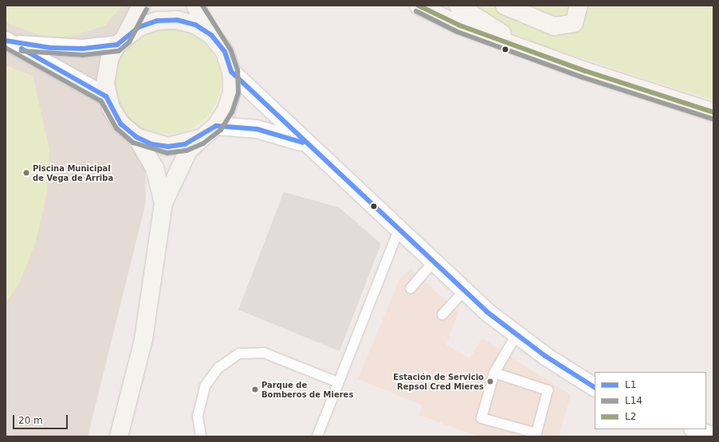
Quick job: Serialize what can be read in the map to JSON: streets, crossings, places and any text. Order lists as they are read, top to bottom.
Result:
{
  "places": ["Piscina Municipal de Vega de Arriba", "Estación de Servicio Repsol Cred Mieres", "Parque de Bomberos de Mieres"],
  "lines": ["transit line L14", "transit line L2", "transit line L1"],
  "legend": ["L1", "L14", "L2"],
  "scale_bar": "20 m"
}
